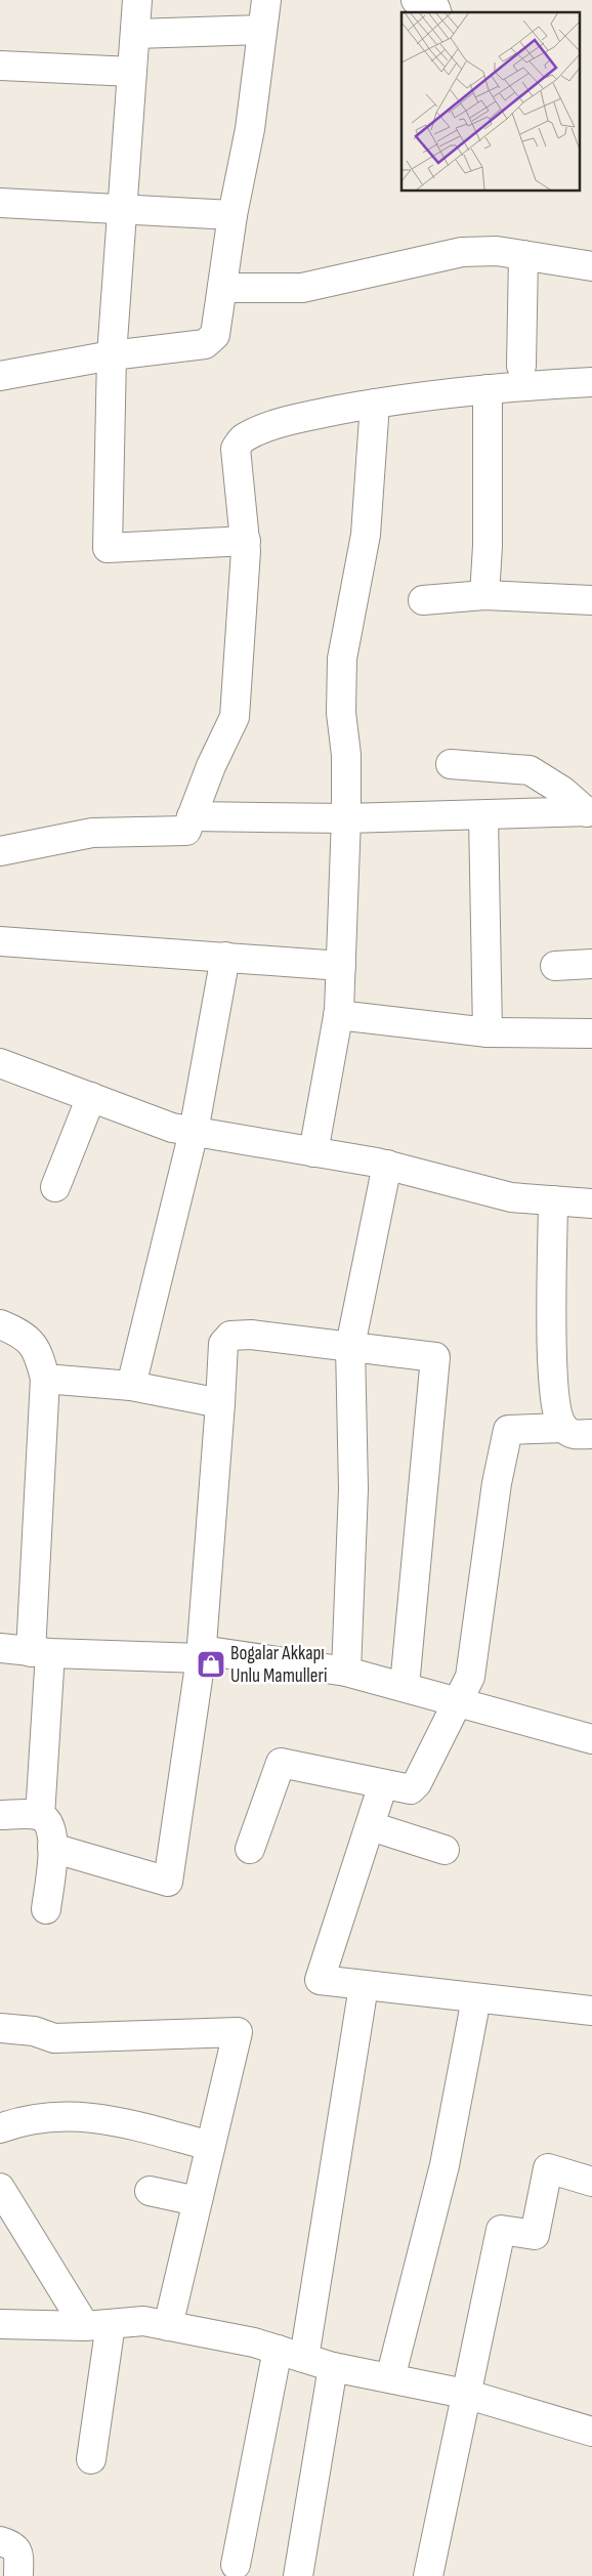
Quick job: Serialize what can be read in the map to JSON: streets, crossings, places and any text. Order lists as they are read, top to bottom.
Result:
{
  "places": {
    "shop": ["Bogalar Akkapı Unlu Mamulleri"]
  }
}
